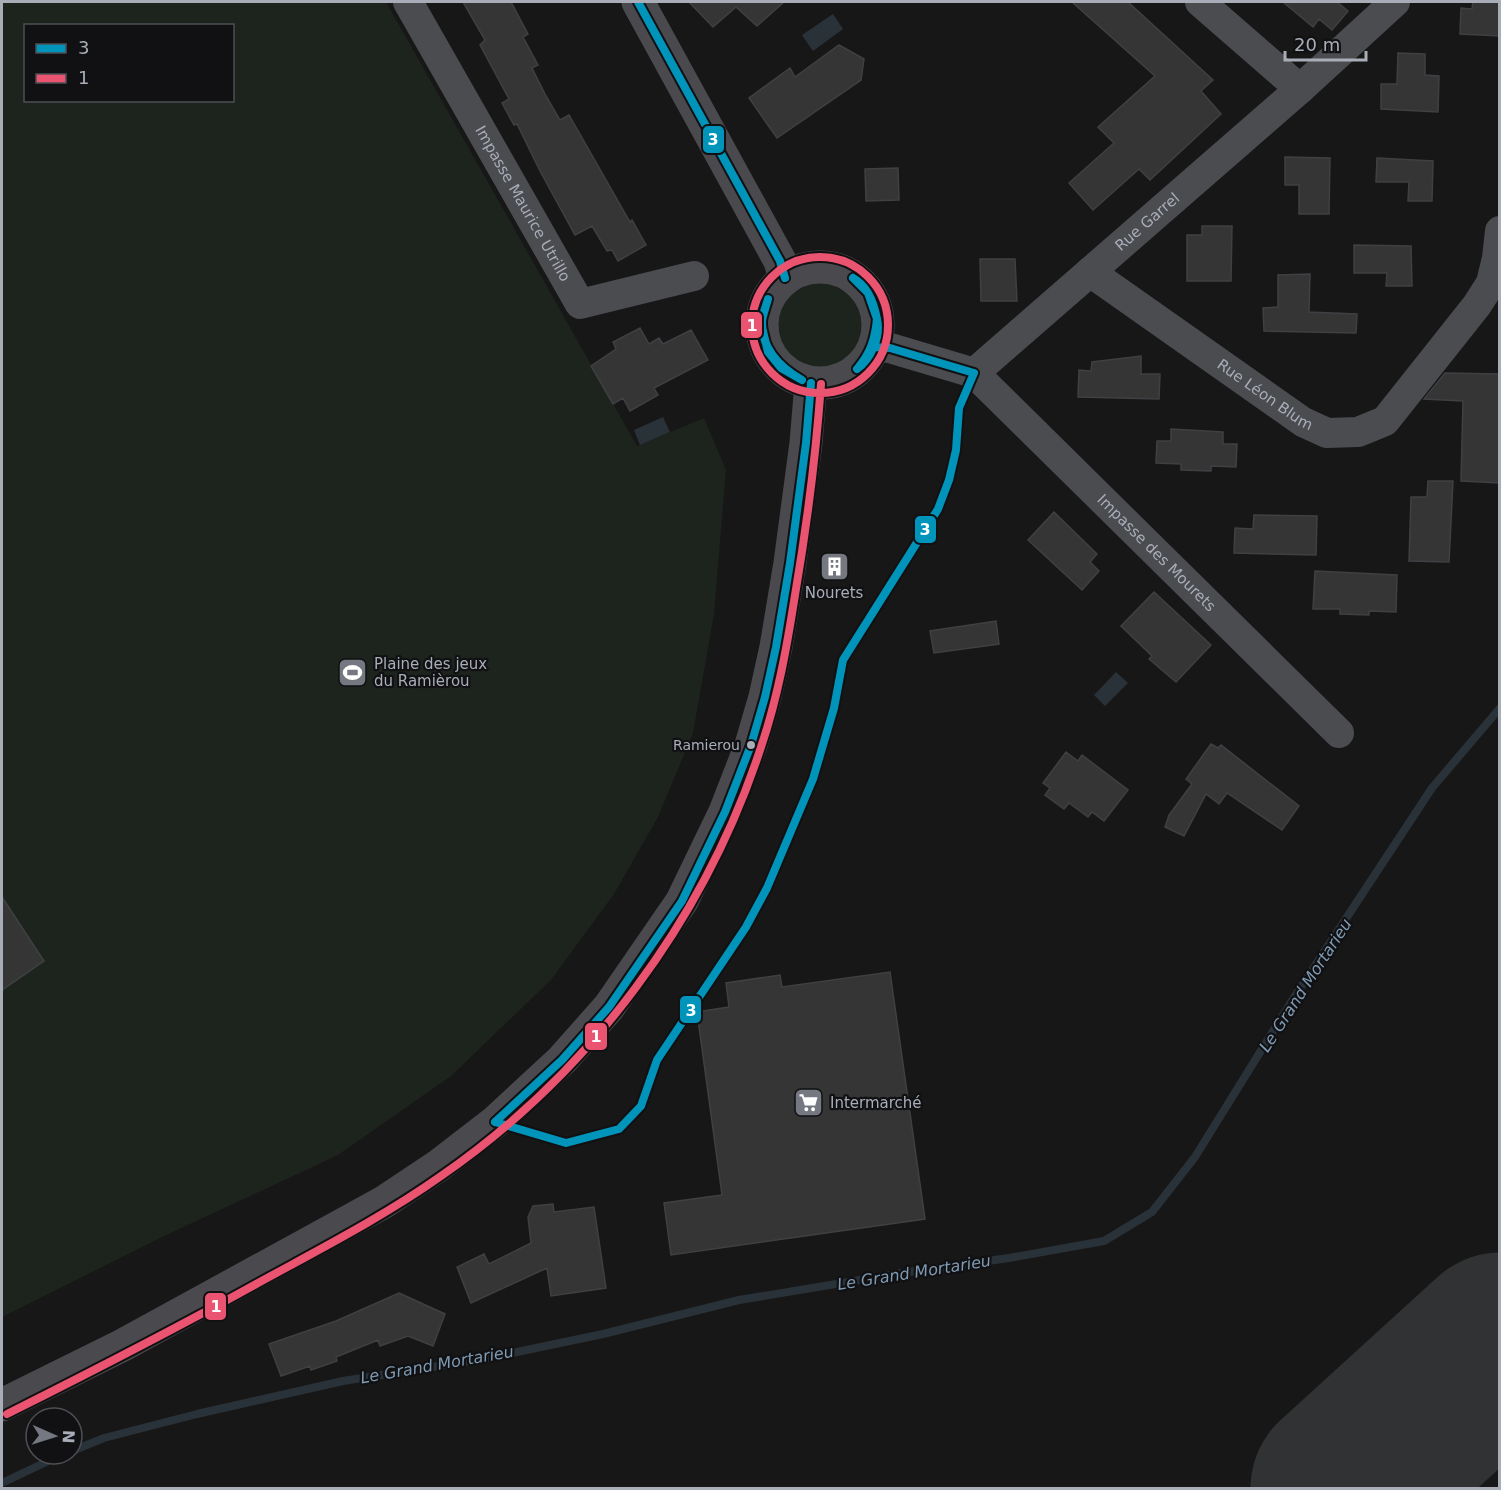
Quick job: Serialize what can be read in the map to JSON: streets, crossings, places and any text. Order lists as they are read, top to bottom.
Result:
{
  "streets": {
    "street": [
      "Impasse Maurice Utrillo",
      "Rue Garrel",
      "Rue Léon Blum",
      "Impasse des Mourets"
    ]
  },
  "crossings": [
    ["Rue Garrel", "Rue Léon Blum"],
    ["Rue Garrel", "Impasse des Mourets"]
  ],
  "water": ["Le Grand Mortarieu"],
  "places": {
    "building": ["Nourets"],
    "sports": ["Plaine des jeux du Ramièrou"],
    "other": ["Ramierou"],
    "supermarket": ["Intermarché"]
  },
  "lines": ["transit line 3", "transit line 1"],
  "legend": ["3", "1"],
  "scale_bar": "20 m",
  "north": "right"
}
